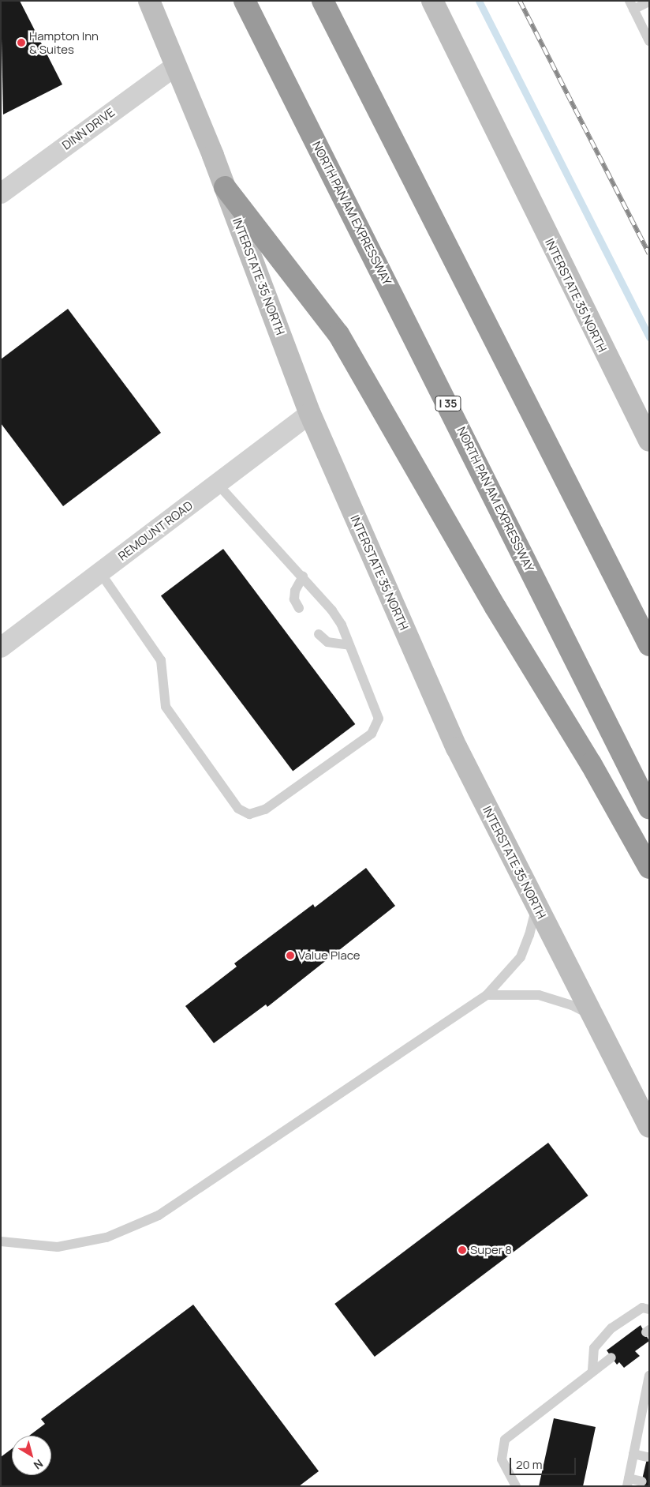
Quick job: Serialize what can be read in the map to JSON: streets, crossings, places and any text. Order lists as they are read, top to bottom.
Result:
{
  "streets": {
    "highway": ["NORTH PAN AM EXPRESSWAY", "I 35"],
    "main road": ["INTERSTATE 35 NORTH"],
    "street": ["DINN DRIVE", "REMOUNT ROAD"]
  },
  "crossings": [
    ["DINN DRIVE", "INTERSTATE 35 NORTH"],
    ["INTERSTATE 35 NORTH", "REMOUNT ROAD"]
  ],
  "places": ["Hampton Inn & Suites", "Value Place", "Super 8"],
  "scale_bar": "20 m",
  "north": "bottom right"
}
